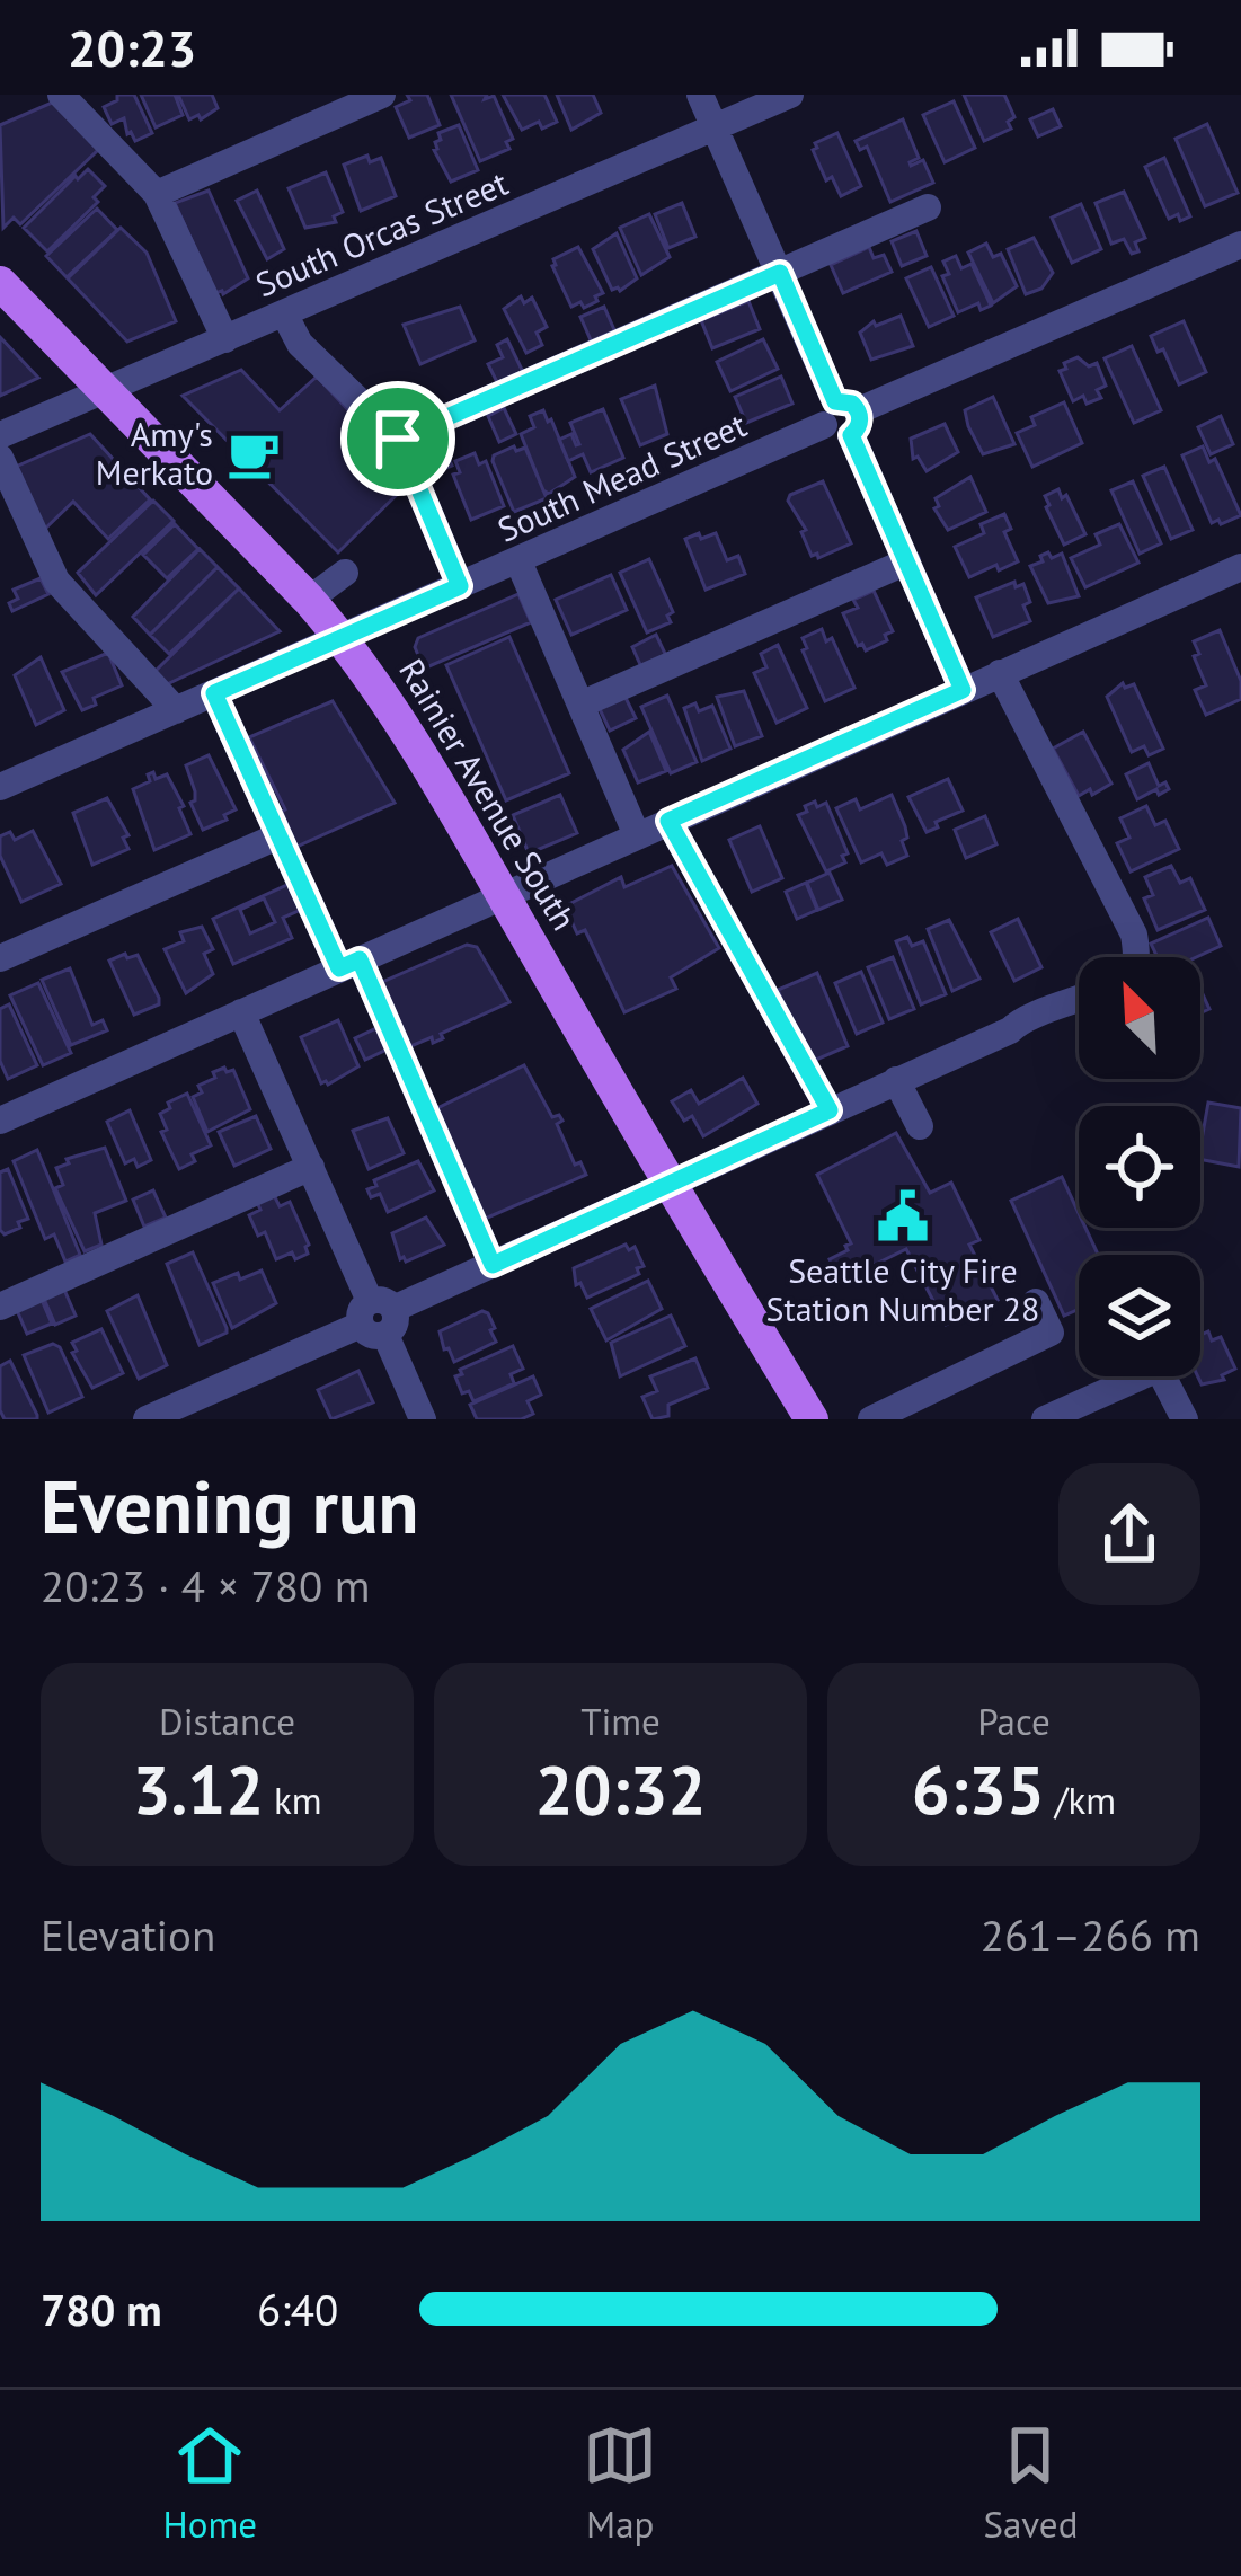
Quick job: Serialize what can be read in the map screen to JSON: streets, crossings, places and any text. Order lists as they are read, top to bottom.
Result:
{
  "streets": {
    "main road": ["Rainier Avenue South"],
    "street": ["South Orcas Street", "South Mead Street"]
  },
  "crossings": [
    ["South Orcas Street", "Rainier Avenue South"],
    ["South Mead Street", "Rainier Avenue South"]
  ],
  "places": {
    "cafe": ["Amy's Merkato"],
    "public building": ["Seattle City Fire Station Number 28"]
  },
  "north": "top left",
  "page": {
    "status": "20:23",
    "heading": ["Evening run", "20:23 · 4 × 780 m"],
    "stats": [
      ["Distance", "3.12 km"],
      ["Time", "20:32"],
      ["Pace", "6:35 /km"]
    ],
    "chart": ["Elevation", "261–266 m"],
    "list": [
      {
        "name": "780 m",
        "note": "6:40"
      }
    ],
    "tabs": ["Home", "Map", "Saved"]
  }
}
